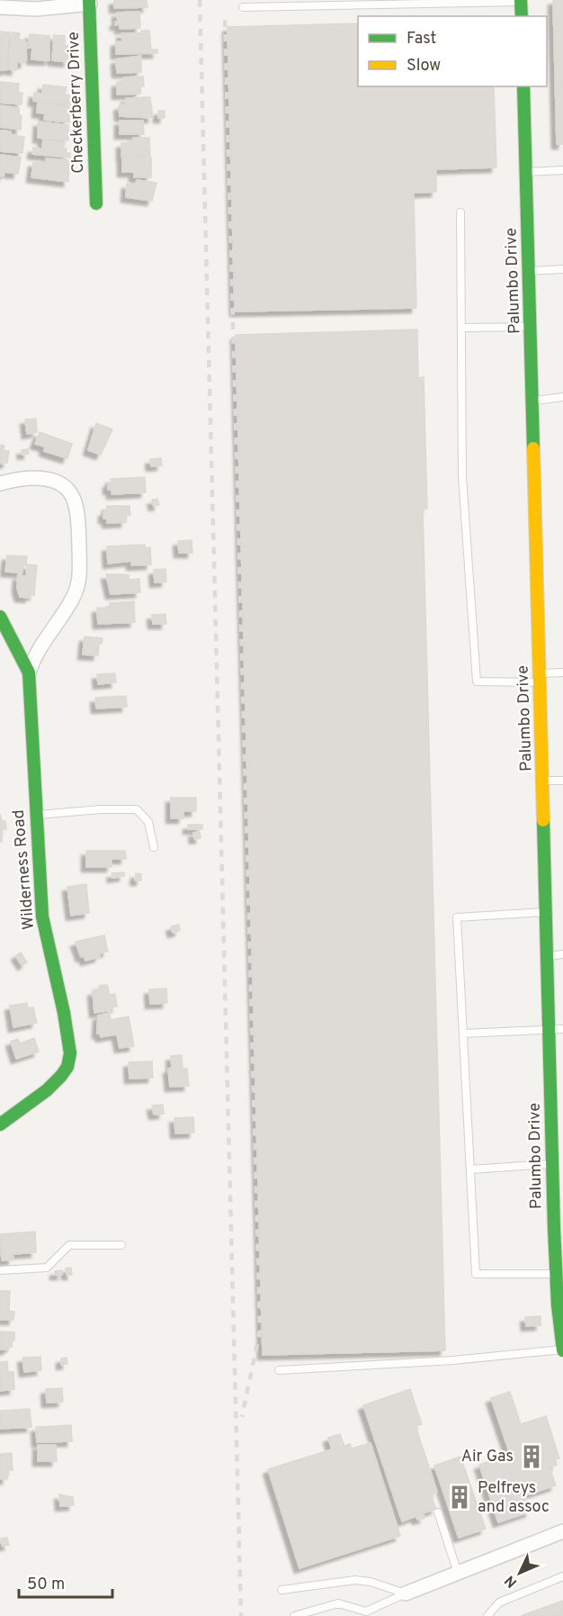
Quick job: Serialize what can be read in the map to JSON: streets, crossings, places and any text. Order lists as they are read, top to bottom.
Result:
{
  "streets": {
    "street": ["Checkerberry Drive", "Palumbo Drive", "Wilderness Road"]
  },
  "places": {
    "building": ["Air Gas", "Pelfreys and assoc"]
  },
  "legend": ["Fast", "Slow"],
  "scale_bar": "50 m",
  "north": "bottom left"
}
